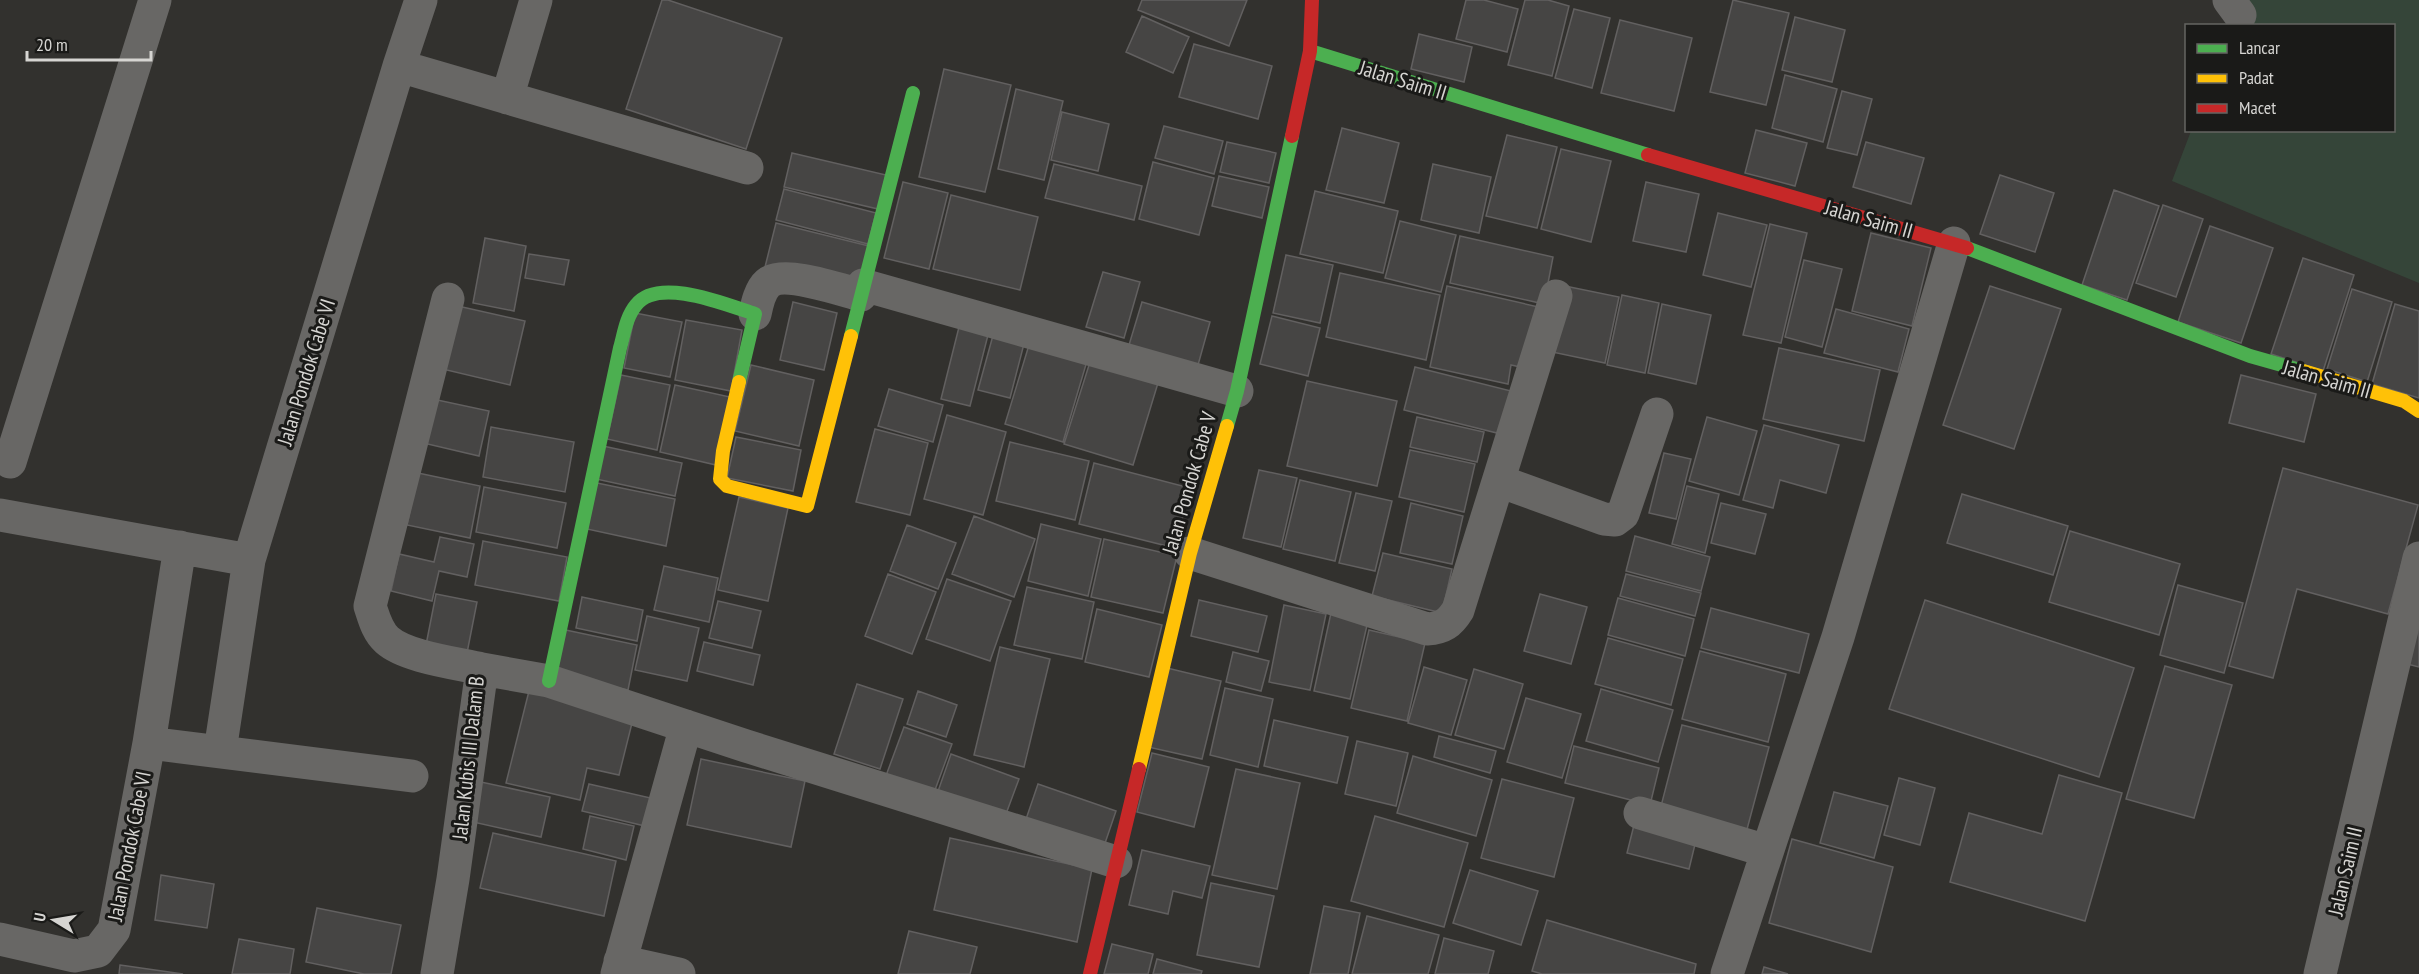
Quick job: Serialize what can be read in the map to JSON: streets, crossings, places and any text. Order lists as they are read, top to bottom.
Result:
{
  "streets": {
    "street": [
      "Jalan Saim II",
      "Jalan Pondok Cabe VI",
      "Jalan Pondok Cabe V",
      "Jalan Kubis III Dalam B"
    ]
  },
  "crossings": [
    ["Jalan Saim II", "Jalan Pondok Cabe V"]
  ],
  "legend": ["Lancar", "Padat", "Macet"],
  "scale_bar": "20 m",
  "north": "left"
}
